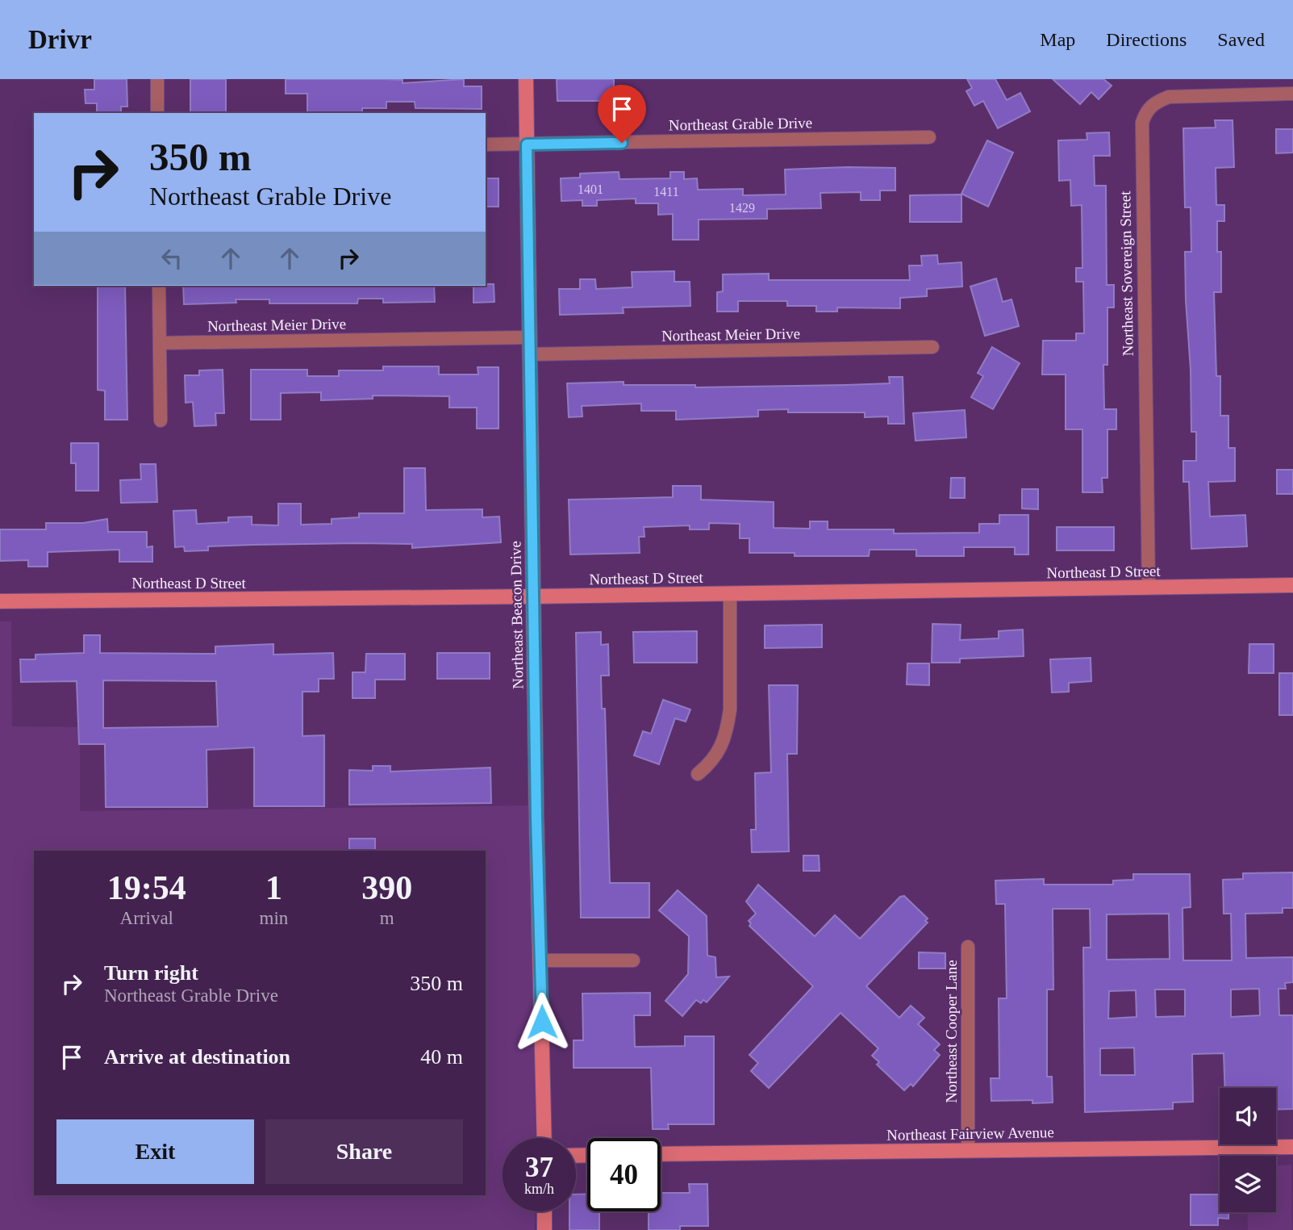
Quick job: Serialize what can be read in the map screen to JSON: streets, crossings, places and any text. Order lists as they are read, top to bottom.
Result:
{
  "streets": {
    "street": [
      "Northeast Grable Drive",
      "Northeast Sovereign Street",
      "Northeast Meier Drive",
      "Northeast D Street",
      "Northeast Beacon Drive",
      "Northeast Cooper Lane",
      "Northeast Fairview Avenue"
    ]
  },
  "crossings": [
    ["Northeast Grable Drive", "Northeast Beacon Drive"],
    ["Northeast Sovereign Street", "Northeast D Street"],
    ["Northeast Meier Drive", "Northeast Beacon Drive"],
    ["Northeast D Street", "Northeast Beacon Drive"],
    ["Northeast Cooper Lane", "Northeast Fairview Avenue"]
  ],
  "house_numbers": ["1401", "1411", "1429"],
  "page": {
    "header": "Drivr",
    "nav": ["Map", "Directions", "Saved"],
    "turn": ["350 m", "Northeast Grable Drive"],
    "eta": [
      "19:54",
      "Arrival",
      "1",
      "min",
      "390",
      "m"
    ],
    "list": [
      {
        "name": "Turn right",
        "note": "Northeast Grable Drive",
        "value": "350 m"
      },
      {
        "name": "Arrive at destination",
        "value": "40 m"
      }
    ],
    "buttons": ["Exit", "Share"],
    "speed": "37 km/h",
    "limit": "40"
  }
}
